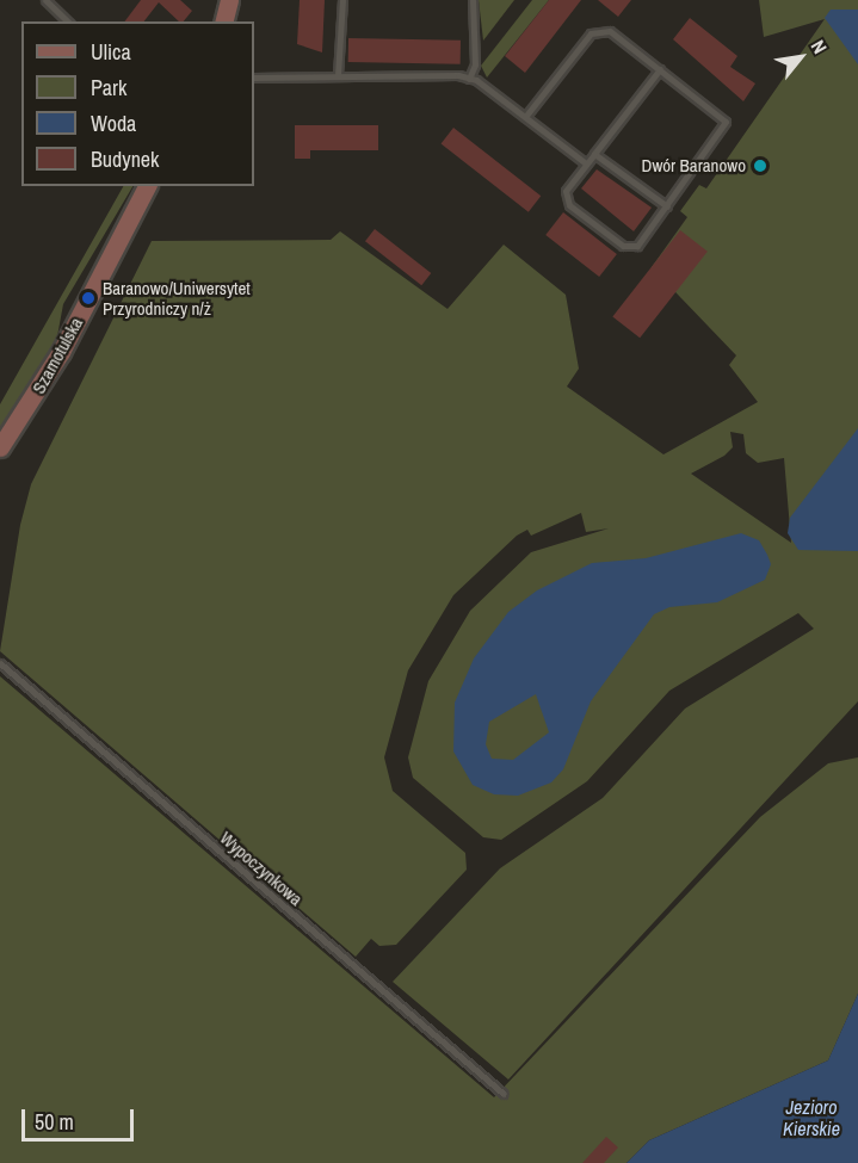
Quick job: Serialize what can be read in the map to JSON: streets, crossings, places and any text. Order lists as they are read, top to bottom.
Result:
{
  "streets": {
    "street": ["Szamotulska"],
    "lane": ["Wypoczynkowa"]
  },
  "water": ["Jezioro Kierskie"],
  "places": ["Dwór Baranowo", "Baranowo/Uniwersytet Przyrodniczy n/ż"],
  "legend": [
    "Ulica",
    "Park",
    "Woda",
    "Budynek"
  ],
  "scale_bar": "50 m",
  "north": "top right"
}
